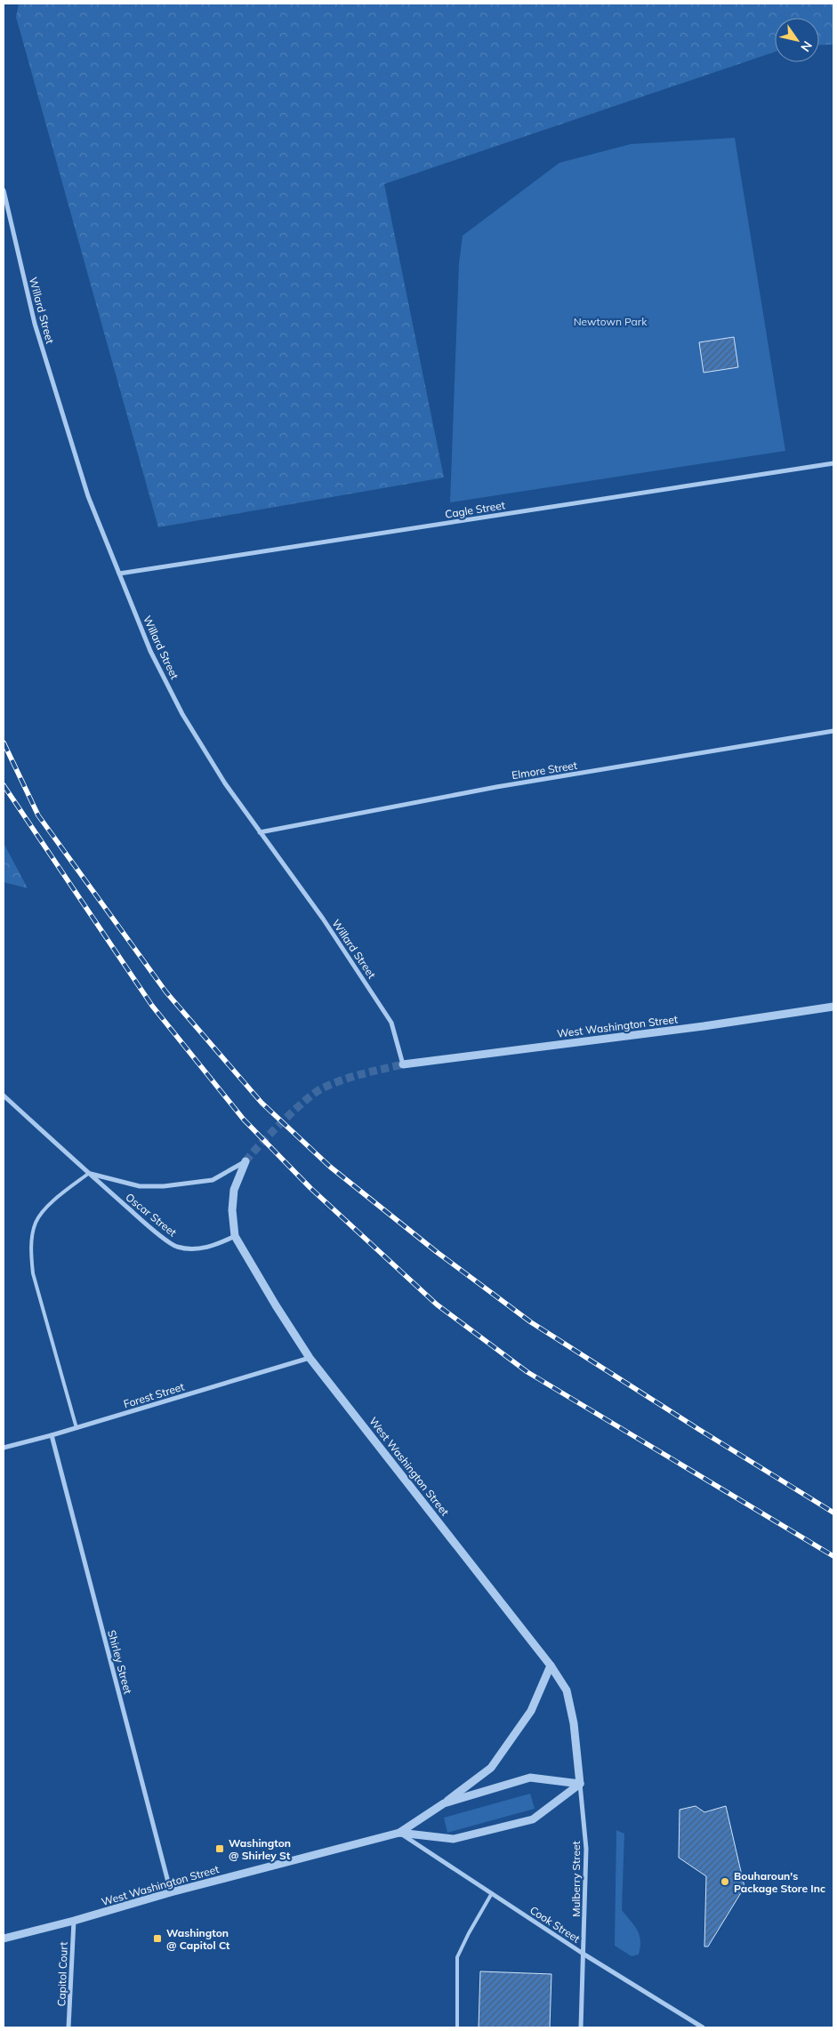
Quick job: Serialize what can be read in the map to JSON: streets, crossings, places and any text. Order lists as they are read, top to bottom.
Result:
{
  "streets": {
    "street": [
      "Willard Street",
      "Cagle Street",
      "Elmore Street",
      "West Washington Street",
      "Oscar Street",
      "Forest Street",
      "Shirley Street",
      "Mulberry Street",
      "Cook Street",
      "Capitol Court"
    ]
  },
  "crossings": [
    ["Willard Street", "Cagle Street"],
    ["Willard Street", "Elmore Street"],
    ["Willard Street", "West Washington Street"],
    ["West Washington Street", "Oscar Street"],
    ["West Washington Street", "Forest Street"],
    ["West Washington Street", "Shirley Street"],
    ["West Washington Street", "Mulberry Street"],
    ["West Washington Street", "Cook Street"],
    ["West Washington Street", "Capitol Court"],
    ["Forest Street", "Shirley Street"],
    ["Mulberry Street", "Cook Street"]
  ],
  "parks": ["Newtown Park"],
  "places": {
    "transit": ["Washington @ Shirley St", "Washington @ Capitol Ct"],
    "other": ["Bouharoun's Package Store Inc"]
  },
  "north": "bottom right"
}
